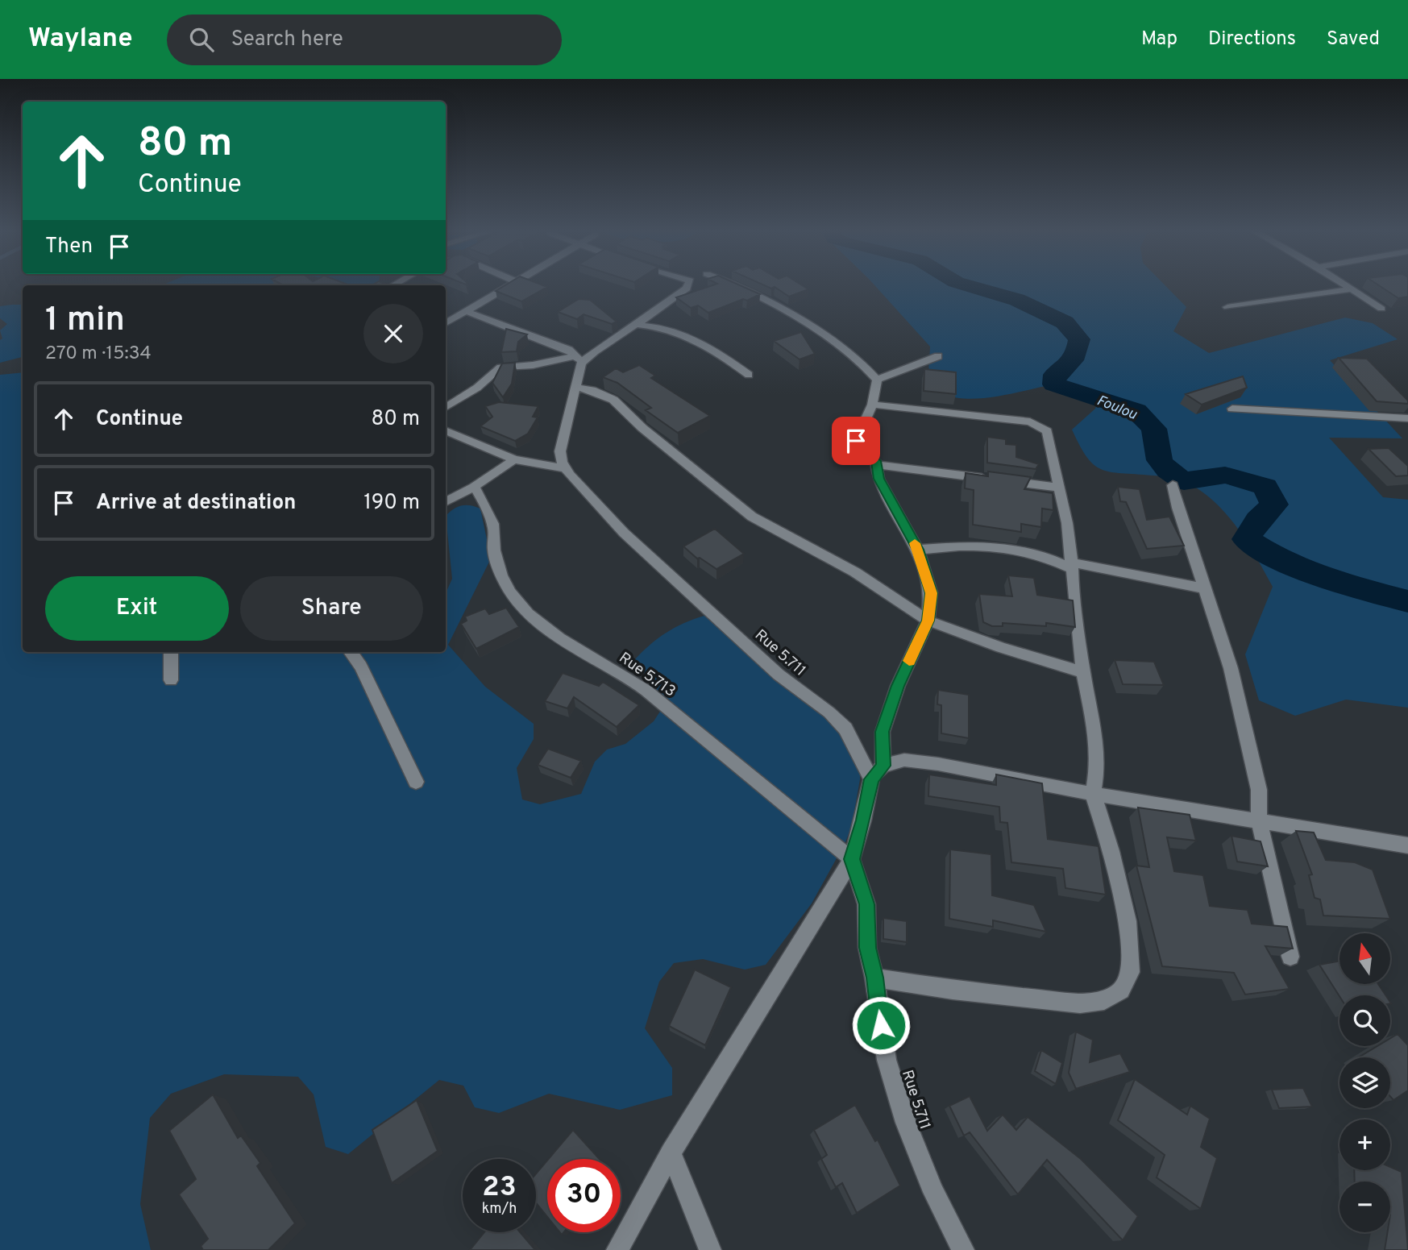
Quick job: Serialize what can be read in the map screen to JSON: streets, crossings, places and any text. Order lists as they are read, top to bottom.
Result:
{
  "streets": {
    "street": ["Rue 5.711", "Rue 5.713"]
  },
  "crossings": [
    ["Rue 5.711", "Rue 5.713"]
  ],
  "water": ["Foulou"],
  "north": "top",
  "page": {
    "header": "Waylane",
    "search": "Search here",
    "nav": ["Map", "Directions", "Saved"],
    "turn": ["80 m", "Continue"],
    "then": "Then",
    "heading": ["1 min", "270 m · 15:34"],
    "list": [
      {
        "name": "Continue",
        "value": "80 m"
      },
      {
        "name": "Arrive at destination",
        "value": "190 m"
      }
    ],
    "buttons": ["Exit", "Share"],
    "map_buttons": ["+", "−"],
    "speed": "23 km/h",
    "limit": "30"
  }
}
